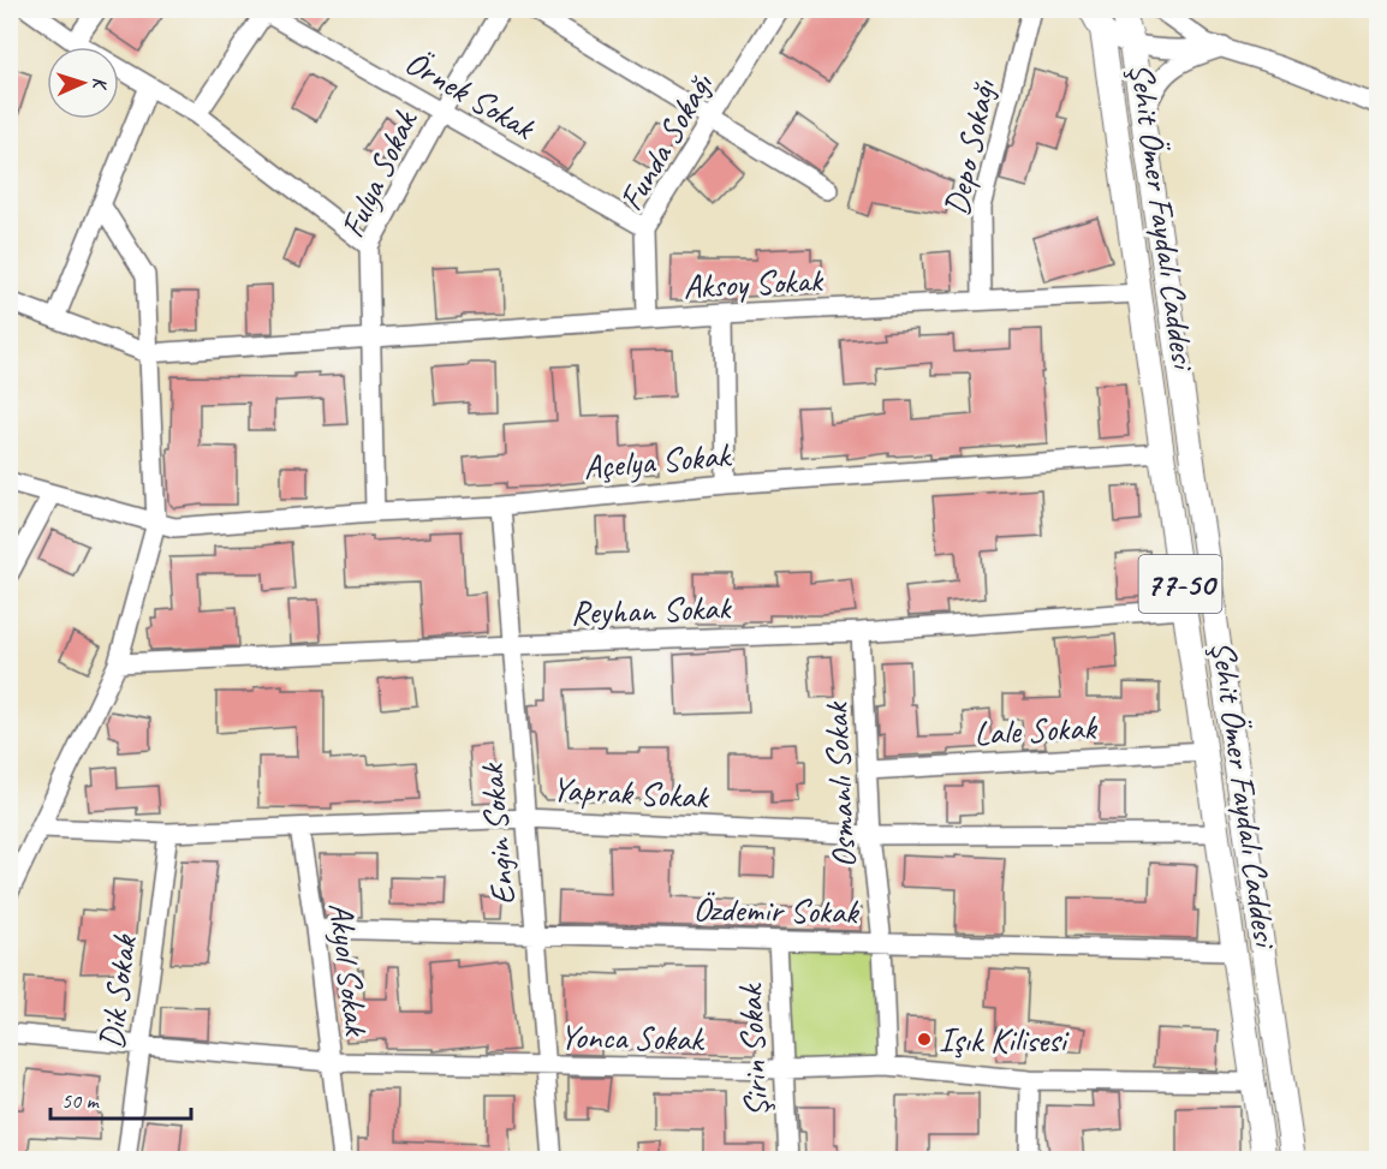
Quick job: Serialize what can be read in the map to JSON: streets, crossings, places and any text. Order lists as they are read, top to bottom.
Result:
{
  "streets": {
    "main road": ["Şehit Ömer Faydalı Caddesi", "77-50"],
    "street": [
      "Örnek Sokak",
      "Funda Sokağı",
      "Depo Sokağı",
      "Fulya Sokak",
      "Aksoy Sokak",
      "Açelya Sokak",
      "Reyhan Sokak",
      "Lale Sokak",
      "Osmanlı Sokak",
      "Yaprak Sokak",
      "Engin Sokak",
      "Özdemir Sokak",
      "Akyol Sokak",
      "Dik Sokak",
      "Yonca Sokak",
      "Şirin Sokak"
    ]
  },
  "crossings": [
    ["Örnek Sokak", "Funda Sokağı"],
    ["Örnek Sokak", "Fulya Sokak"],
    ["Funda Sokağı", "Aksoy Sokak"],
    ["Depo Sokağı", "Aksoy Sokak"],
    ["Fulya Sokak", "Aksoy Sokak"],
    ["Fulya Sokak", "Açelya Sokak"],
    ["Şehit Ömer Faydalı Caddesi", "Aksoy Sokak"],
    ["Şehit Ömer Faydalı Caddesi", "Açelya Sokak"],
    ["Şehit Ömer Faydalı Caddesi", "Reyhan Sokak"],
    ["Şehit Ömer Faydalı Caddesi", "Lale Sokak"],
    ["Şehit Ömer Faydalı Caddesi", "Yaprak Sokak"],
    ["Şehit Ömer Faydalı Caddesi", "Özdemir Sokak"],
    ["Şehit Ömer Faydalı Caddesi", "Yonca Sokak"],
    ["Açelya Sokak", "Engin Sokak"],
    ["Reyhan Sokak", "Osmanlı Sokak"],
    ["Reyhan Sokak", "Engin Sokak"],
    ["Lale Sokak", "Osmanlı Sokak"],
    ["Osmanlı Sokak", "Yaprak Sokak"],
    ["Osmanlı Sokak", "Özdemir Sokak"],
    ["Osmanlı Sokak", "Yonca Sokak"],
    ["Yaprak Sokak", "Engin Sokak"],
    ["Yaprak Sokak", "Akyol Sokak"],
    ["Yaprak Sokak", "Dik Sokak"],
    ["Engin Sokak", "Özdemir Sokak"],
    ["Engin Sokak", "Yonca Sokak"],
    ["Özdemir Sokak", "Akyol Sokak"],
    ["Özdemir Sokak", "Şirin Sokak"],
    ["Akyol Sokak", "Yonca Sokak"],
    ["Dik Sokak", "Yonca Sokak"],
    ["Yonca Sokak", "Şirin Sokak"]
  ],
  "places": ["Işık Kilisesi"],
  "scale_bar": "50 m",
  "north": "right"
}
